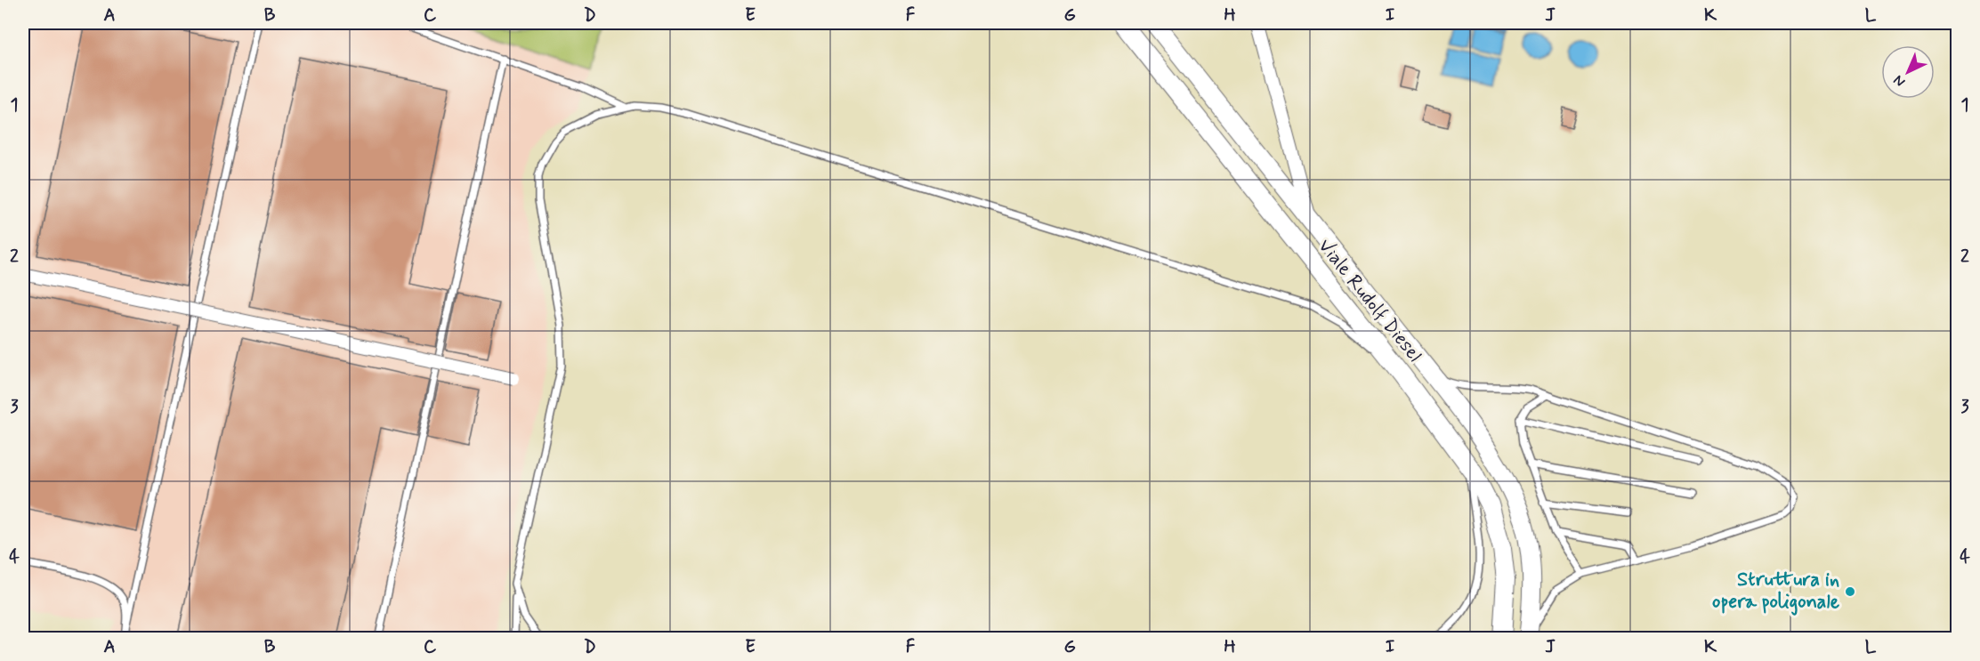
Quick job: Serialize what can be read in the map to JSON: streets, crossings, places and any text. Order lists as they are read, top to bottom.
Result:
{
  "streets": {
    "street": ["Viale Rudolf Diesel"]
  },
  "places": ["Struttura in opera poligonale"],
  "north": "bottom left",
  "grid": {
    "columns": [
      "A",
      "B",
      "C",
      "D",
      "E",
      "F",
      "G",
      "H",
      "I",
      "J",
      "K",
      "L"
    ],
    "rows": [
      "1",
      "2",
      "3",
      "4"
    ]
  }
}
